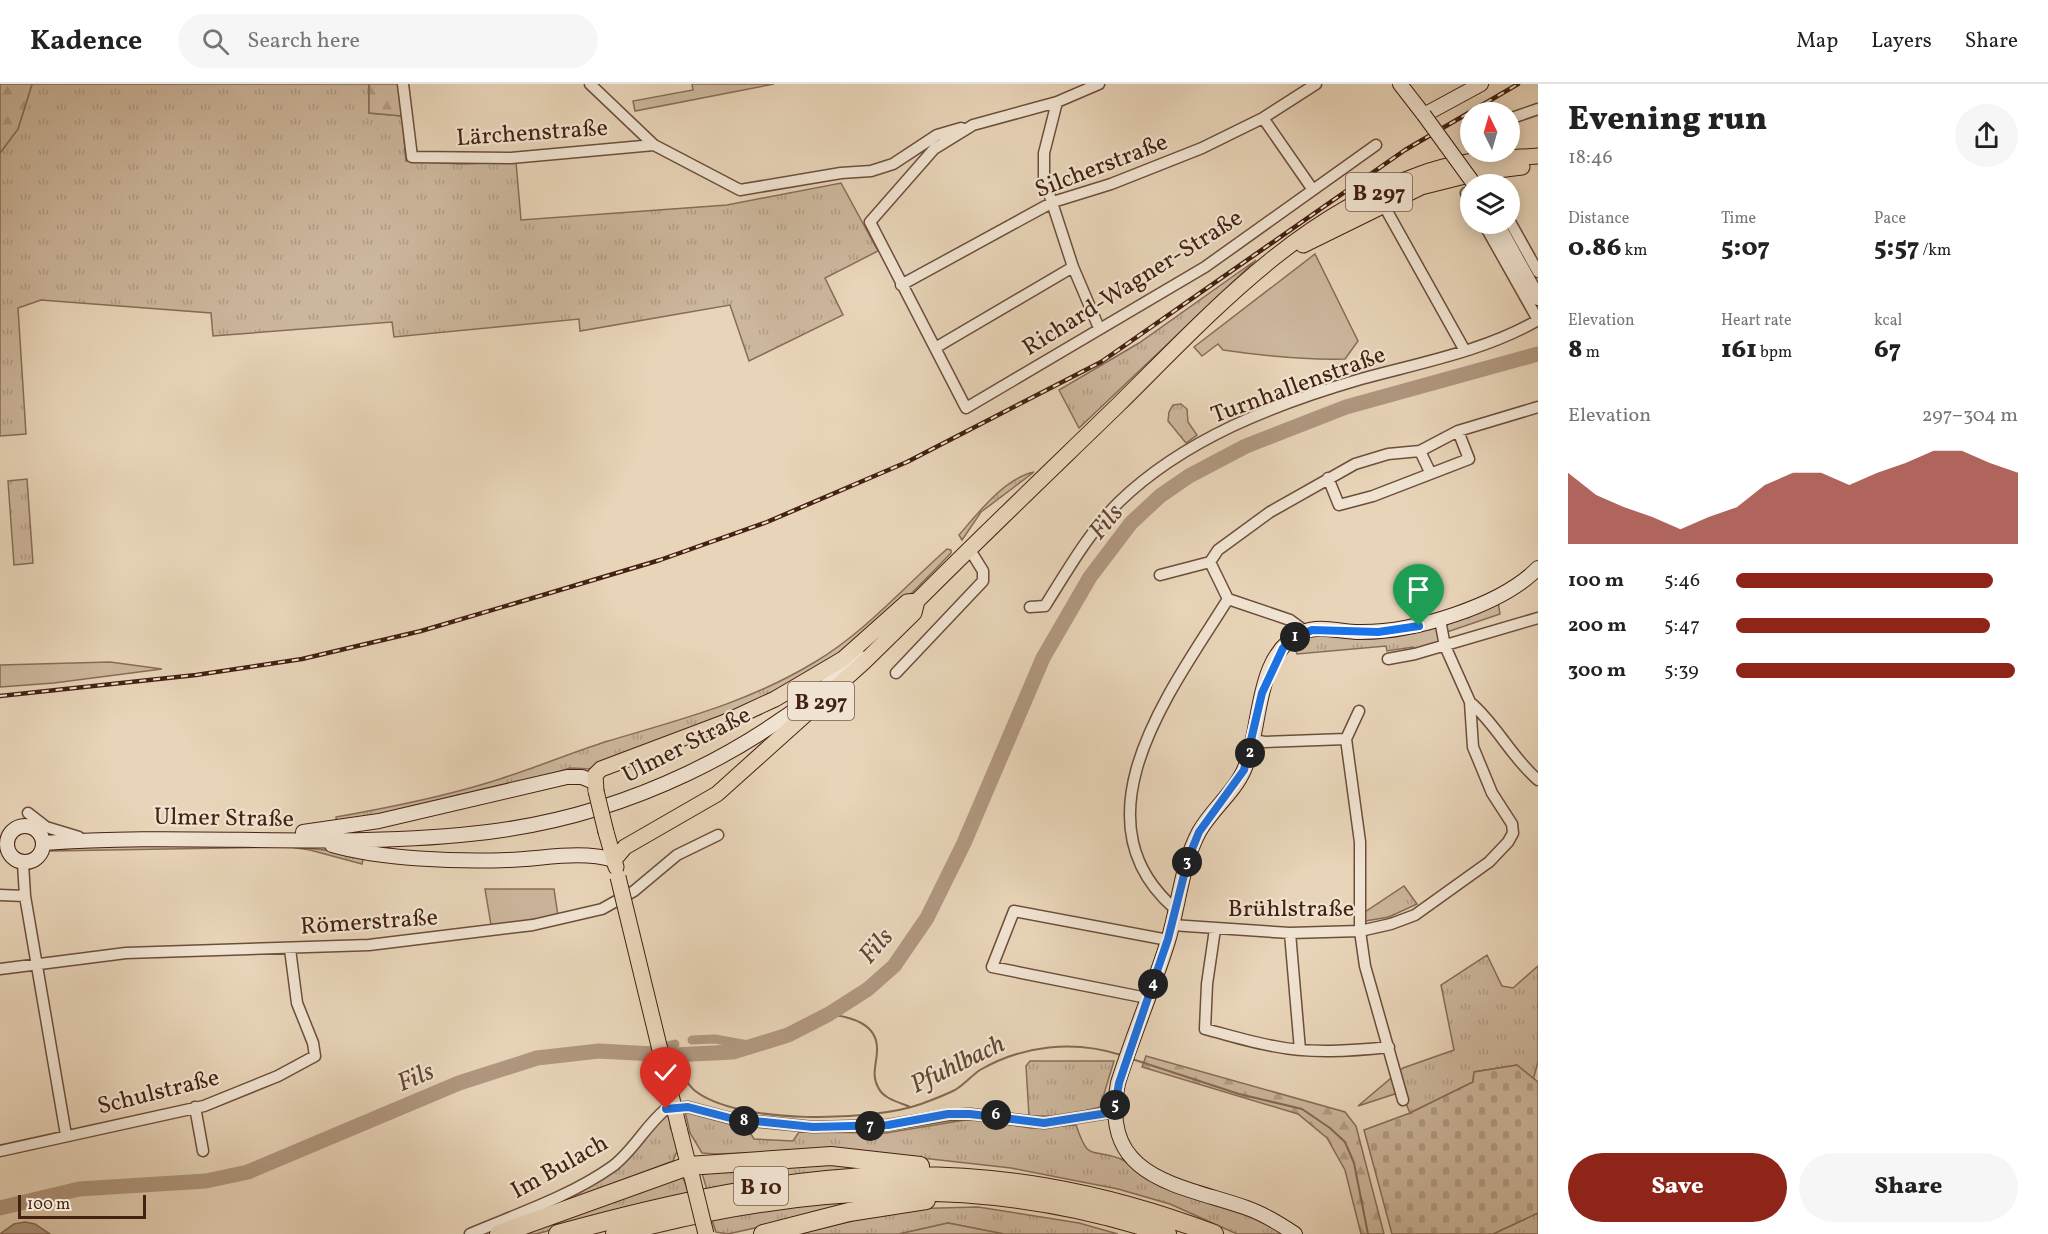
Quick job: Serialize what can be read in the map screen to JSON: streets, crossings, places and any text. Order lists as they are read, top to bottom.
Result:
{
  "streets": {
    "highway": ["B 10"],
    "main road": ["B 297", "Ulmer Straße"],
    "street": [
      "Lärchenstraße",
      "Silcherstraße",
      "Richard-Wagner-Straße",
      "Turnhallenstraße",
      "Brühlstraße",
      "Römerstraße",
      "Schulstraße",
      "Im Bulach"
    ]
  },
  "crossings": [
    ["B 297", "Ulmer Straße"],
    ["Römerstraße", "Schulstraße"]
  ],
  "water": ["Fils", "Pfuhlbach"],
  "scale_bar": "100 m",
  "north": "top",
  "page": {
    "header": "Kadence",
    "search": "Search here",
    "nav": ["Map", "Layers", "Share"],
    "heading": ["Evening run", "18:46"],
    "stats": [
      ["Distance", "0.86 km"],
      ["Time", "5:07"],
      ["Pace", "5:57 /km"],
      ["Elevation", "8 m"],
      ["Heart rate", "161 bpm"],
      ["kcal", "67"]
    ],
    "chart": ["Elevation", "297–304 m"],
    "list": [
      {
        "name": "100 m",
        "note": "5:46"
      },
      {
        "name": "200 m",
        "note": "5:47"
      },
      {
        "name": "300 m",
        "note": "5:39"
      }
    ],
    "pins": [
      "1",
      "2",
      "3",
      "4",
      "5",
      "6",
      "8",
      "7"
    ],
    "buttons": ["Save", "Share"],
    "scale": "100 m"
  }
}
